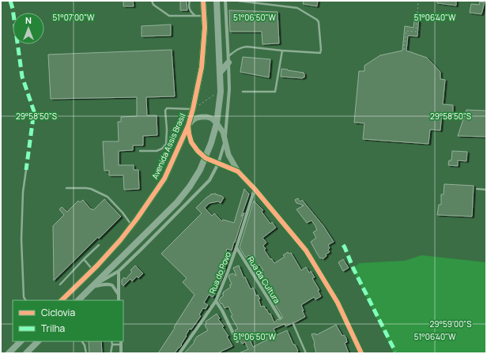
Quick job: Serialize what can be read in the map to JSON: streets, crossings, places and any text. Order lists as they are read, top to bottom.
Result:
{
  "streets": {
    "main road": ["Avenida Assis Brasil"],
    "street": ["Rua do Povo", "Rua da Cultura"]
  },
  "crossings": [
    ["Rua do Povo", "Rua da Cultura"]
  ],
  "legend": ["Ciclovia", "Trilha"],
  "north": "top",
  "coordinates": [
    "51°07'00\"W",
    "51°06'50\"W",
    "51°06'40\"W",
    "29°58'50\"S",
    "29°59'00\"S"
  ]
}
